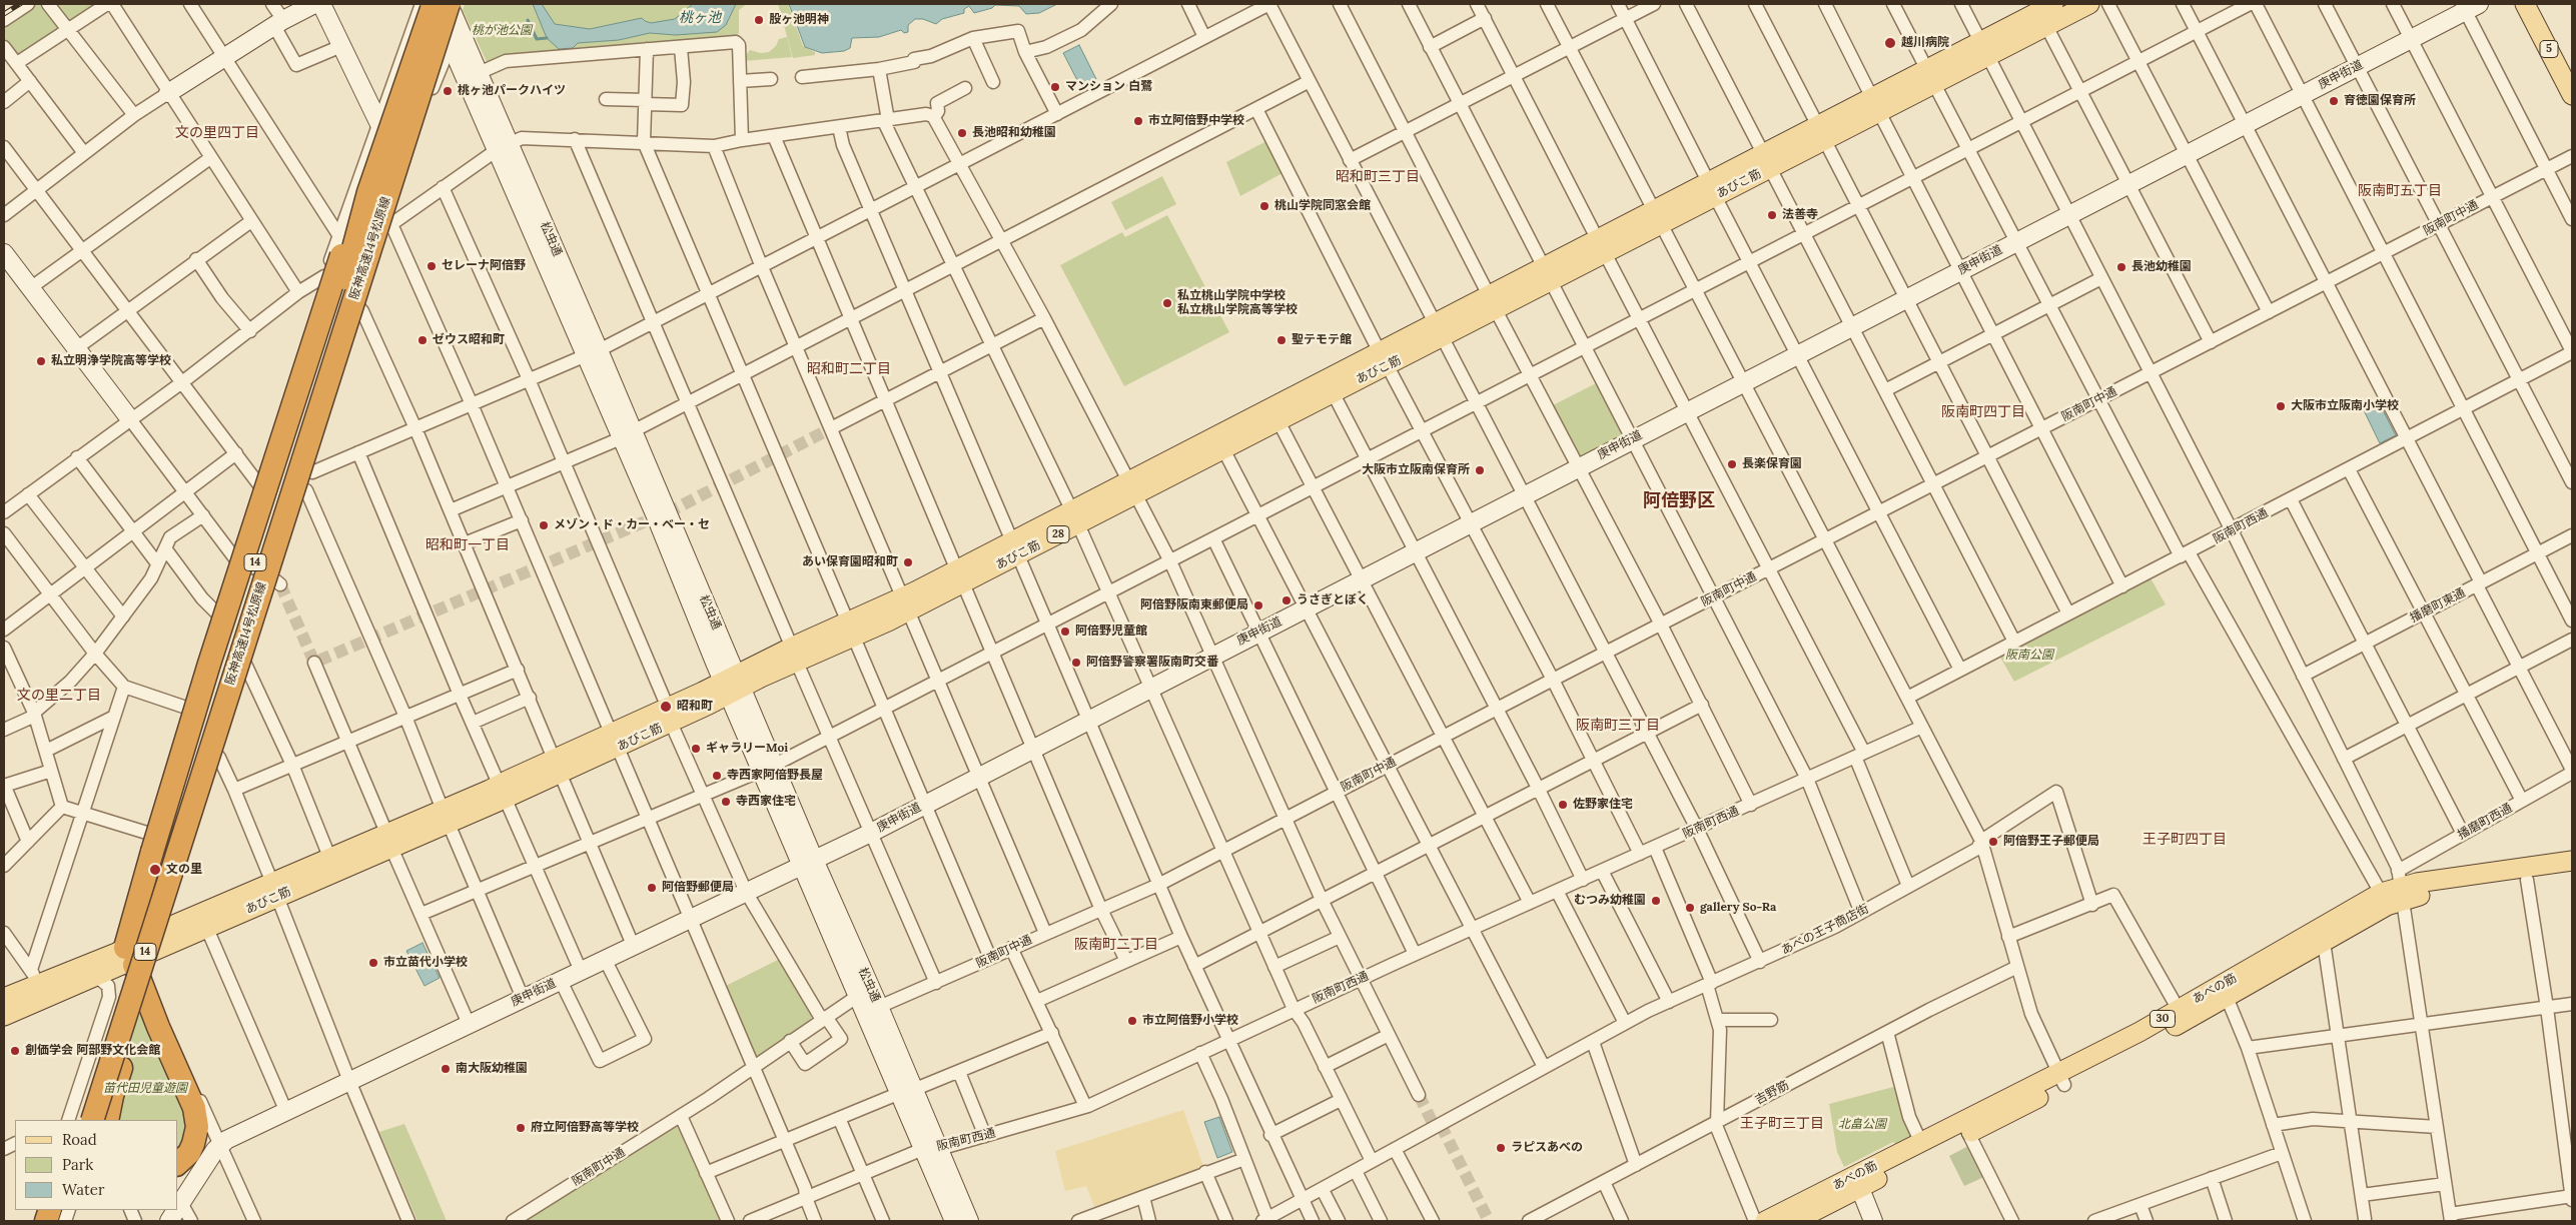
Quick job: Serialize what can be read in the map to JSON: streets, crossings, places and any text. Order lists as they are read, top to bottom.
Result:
{
  "streets": {
    "highway": ["阪神高速14号松原線", "14"],
    "main road": [
      "5",
      "あびこ筋",
      "28",
      "あべの筋",
      "30"
    ],
    "street": [
      "庚申街道",
      "阪南町中通",
      "松虫通",
      "阪南町西通",
      "播磨町東通",
      "播磨町西通",
      "あべの王子商店街",
      "吉野筋"
    ]
  },
  "crossings": [
    ["庚申街道", "松虫通"],
    ["あびこ筋", "松虫通"],
    ["あびこ筋", "阪神高速14号松原線"],
    ["阪南町中通", "松虫通"],
    ["松虫通", "阪神高速14号松原線"],
    ["松虫通", "阪南町西通"],
    ["播磨町西通", "あべの筋"]
  ],
  "districts": [
    "文の里四丁目",
    "昭和町三丁目",
    "阪南町五丁目",
    "昭和町二丁目",
    "阪南町四丁目",
    "阿倍野区",
    "昭和町一丁目",
    "文の里二丁目",
    "阪南町三丁目",
    "王子町四丁目",
    "阪南町二丁目",
    "王子町三丁目"
  ],
  "water": ["桃ヶ池"],
  "parks": [
    "桃が池公園",
    "阪南公園",
    "苗代田児童遊園",
    "北畠公園"
  ],
  "places": [
    "股ヶ池明神",
    "越川病院",
    "マンション 白鷺",
    "桃ヶ池パークハイツ",
    "育徳園保育所",
    "市立阿倍野中学校",
    "長池昭和幼稚園",
    "桃山学院同窓会館",
    "法善寺",
    "セレーナ阿倍野",
    "長池幼稚園",
    "私立桃山学院中学校 私立桃山学院高等学校",
    "ゼウス昭和町",
    "聖テモテ館",
    "私立明浄学院高等学校",
    "大阪市立阪南小学校",
    "長楽保育園",
    "大阪市立阪南保育所",
    "メゾン・ド・カー・ベー・セ",
    "あい保育園昭和町",
    "うさぎとぼく",
    "阿倍野阪南東郵便局",
    "阿倍野児童館",
    "阿倍野警察署阪南町交番",
    "昭和町",
    "ギャラリーMoi",
    "寺西家阿倍野長屋",
    "寺西家住宅",
    "佐野家住宅",
    "阿倍野王子郵便局",
    "文の里",
    "阿倍野郵便局",
    "むつみ幼稚園",
    "gallery So-Ra",
    "市立苗代小学校",
    "市立阿倍野小学校",
    "創価学会 阿部野文化会館",
    "南大阪幼稚園",
    "府立阿倍野高等学校",
    "ラピスあべの"
  ],
  "legend": ["Road", "Park", "Water"]
}
